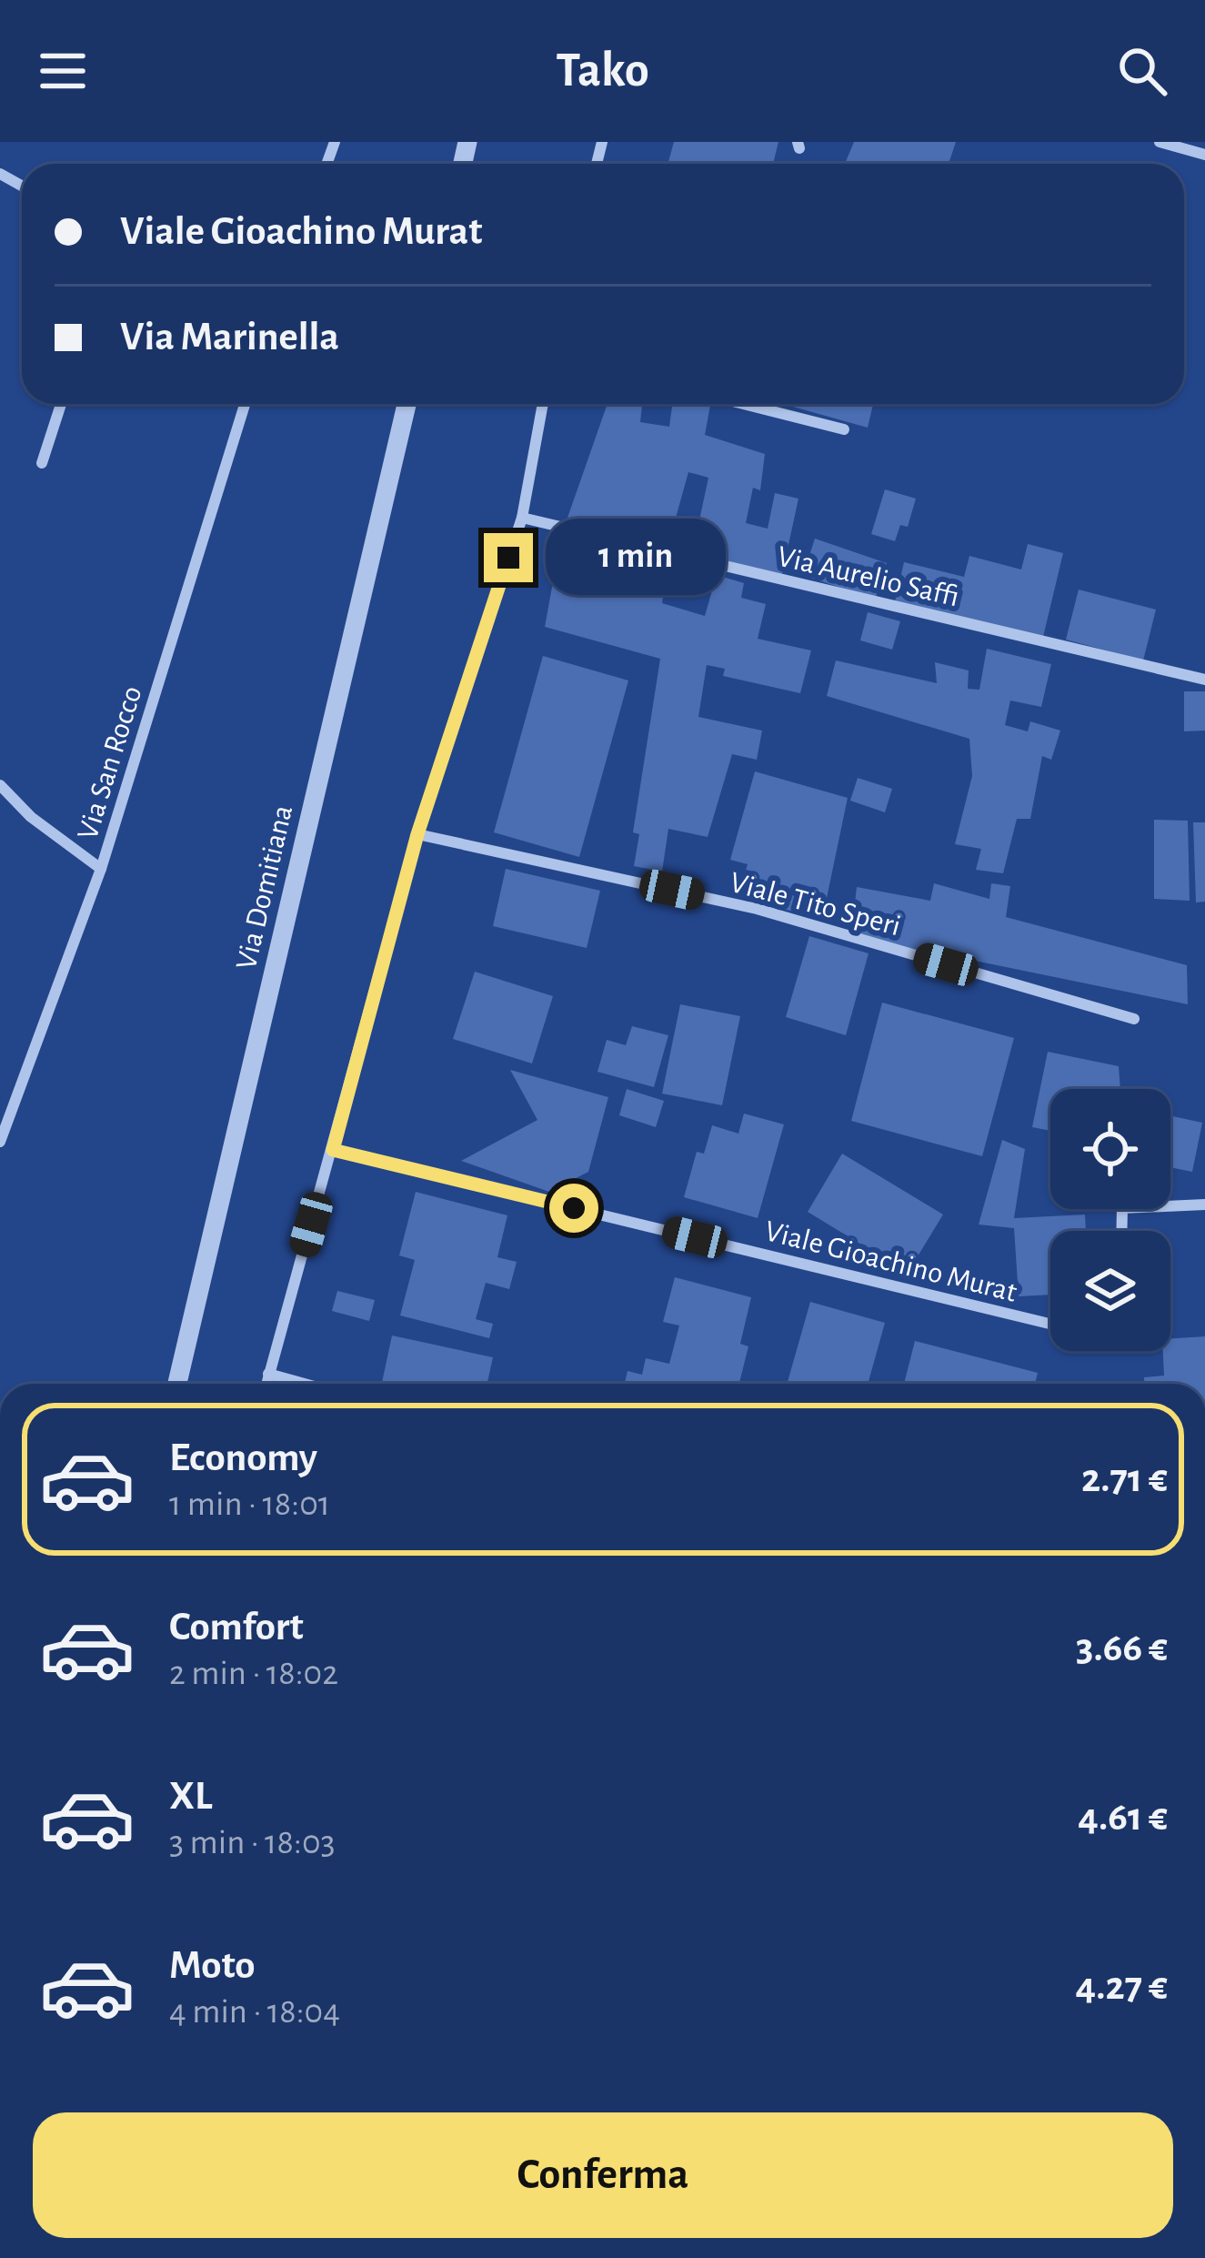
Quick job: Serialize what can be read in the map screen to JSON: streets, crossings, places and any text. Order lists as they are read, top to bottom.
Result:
{
  "streets": {
    "street": [
      "Via Aurelio Saffi",
      "Via San Rocco",
      "Via Domitiana",
      "Viale Tito Speri",
      "Viale Gioachino Murat"
    ]
  },
  "page": {
    "header": "Tako",
    "banner": ["Viale Gioachino Murat", "Via Marinella"],
    "bubble": "1 min",
    "list": [
      {
        "name": "Economy",
        "note": "1 min · 18:01",
        "value": "2.71 €"
      },
      {
        "name": "Comfort",
        "note": "2 min · 18:02",
        "value": "3.66 €"
      },
      {
        "name": "XL",
        "note": "3 min · 18:03",
        "value": "4.61 €"
      },
      {
        "name": "Moto",
        "note": "4 min · 18:04",
        "value": "4.27 €"
      }
    ],
    "buttons": "Conferma"
  }
}
